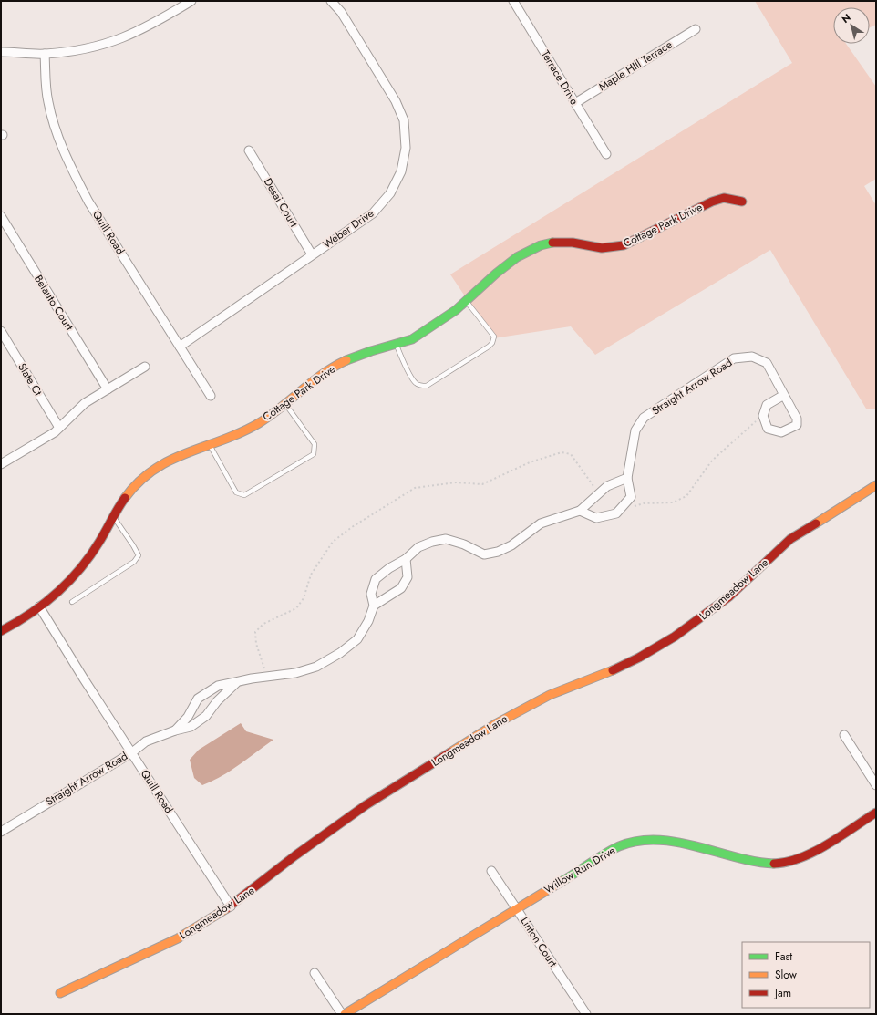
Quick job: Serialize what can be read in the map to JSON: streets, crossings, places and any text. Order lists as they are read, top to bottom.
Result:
{
  "streets": {
    "street": [
      "Maple HIll Terrace",
      "Terrace Drive",
      "Desai Court",
      "Cottage Park Drive",
      "Weber Drive",
      "Quill Road",
      "Belauto Court",
      "Slate Ct",
      "Straight Arrow Road",
      "Longmeadow Lane",
      "Willow Run Drive",
      "Linton Court"
    ]
  },
  "crossings": [
    ["Maple HIll Terrace", "Terrace Drive"],
    ["Desai Court", "Weber Drive"],
    ["Cottage Park Drive", "Quill Road"],
    ["Weber Drive", "Quill Road"],
    ["Quill Road", "Straight Arrow Road"],
    ["Quill Road", "Longmeadow Lane"],
    ["Willow Run Drive", "Linton Court"]
  ],
  "legend": ["Fast", "Slow", "Jam"],
  "north": "top left"
}
